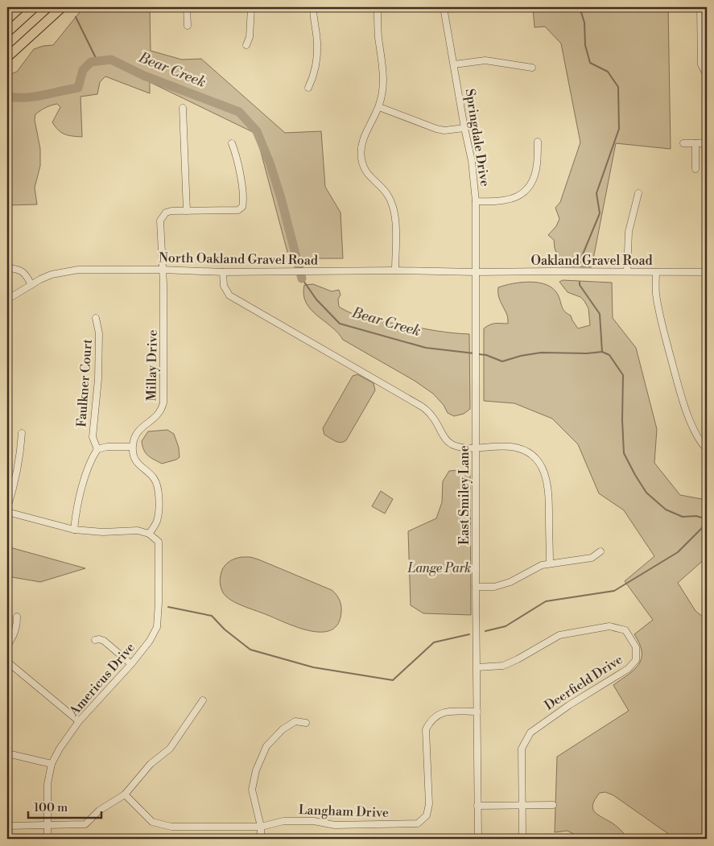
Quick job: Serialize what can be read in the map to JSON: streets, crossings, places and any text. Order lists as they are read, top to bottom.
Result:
{
  "streets": {
    "street": [
      "Springdale Drive",
      "North Oakland Gravel Road",
      "Oakland Gravel Road",
      "Millay Drive",
      "Faulkner Court",
      "East Smiley Lane",
      "Americus Drive",
      "Deerfield Drive",
      "Langham Drive"
    ]
  },
  "crossings": [
    ["Springdale Drive", "North Oakland Gravel Road"],
    ["Springdale Drive", "Oakland Gravel Road"],
    ["Springdale Drive", "East Smiley Lane"],
    ["North Oakland Gravel Road", "Oakland Gravel Road"],
    ["North Oakland Gravel Road", "Millay Drive"],
    ["North Oakland Gravel Road", "East Smiley Lane"],
    ["Oakland Gravel Road", "East Smiley Lane"],
    ["East Smiley Lane", "Deerfield Drive"],
    ["East Smiley Lane", "Langham Drive"]
  ],
  "water": ["Bear Creek"],
  "parks": ["Lange Park"],
  "scale_bar": "100 m"
}
